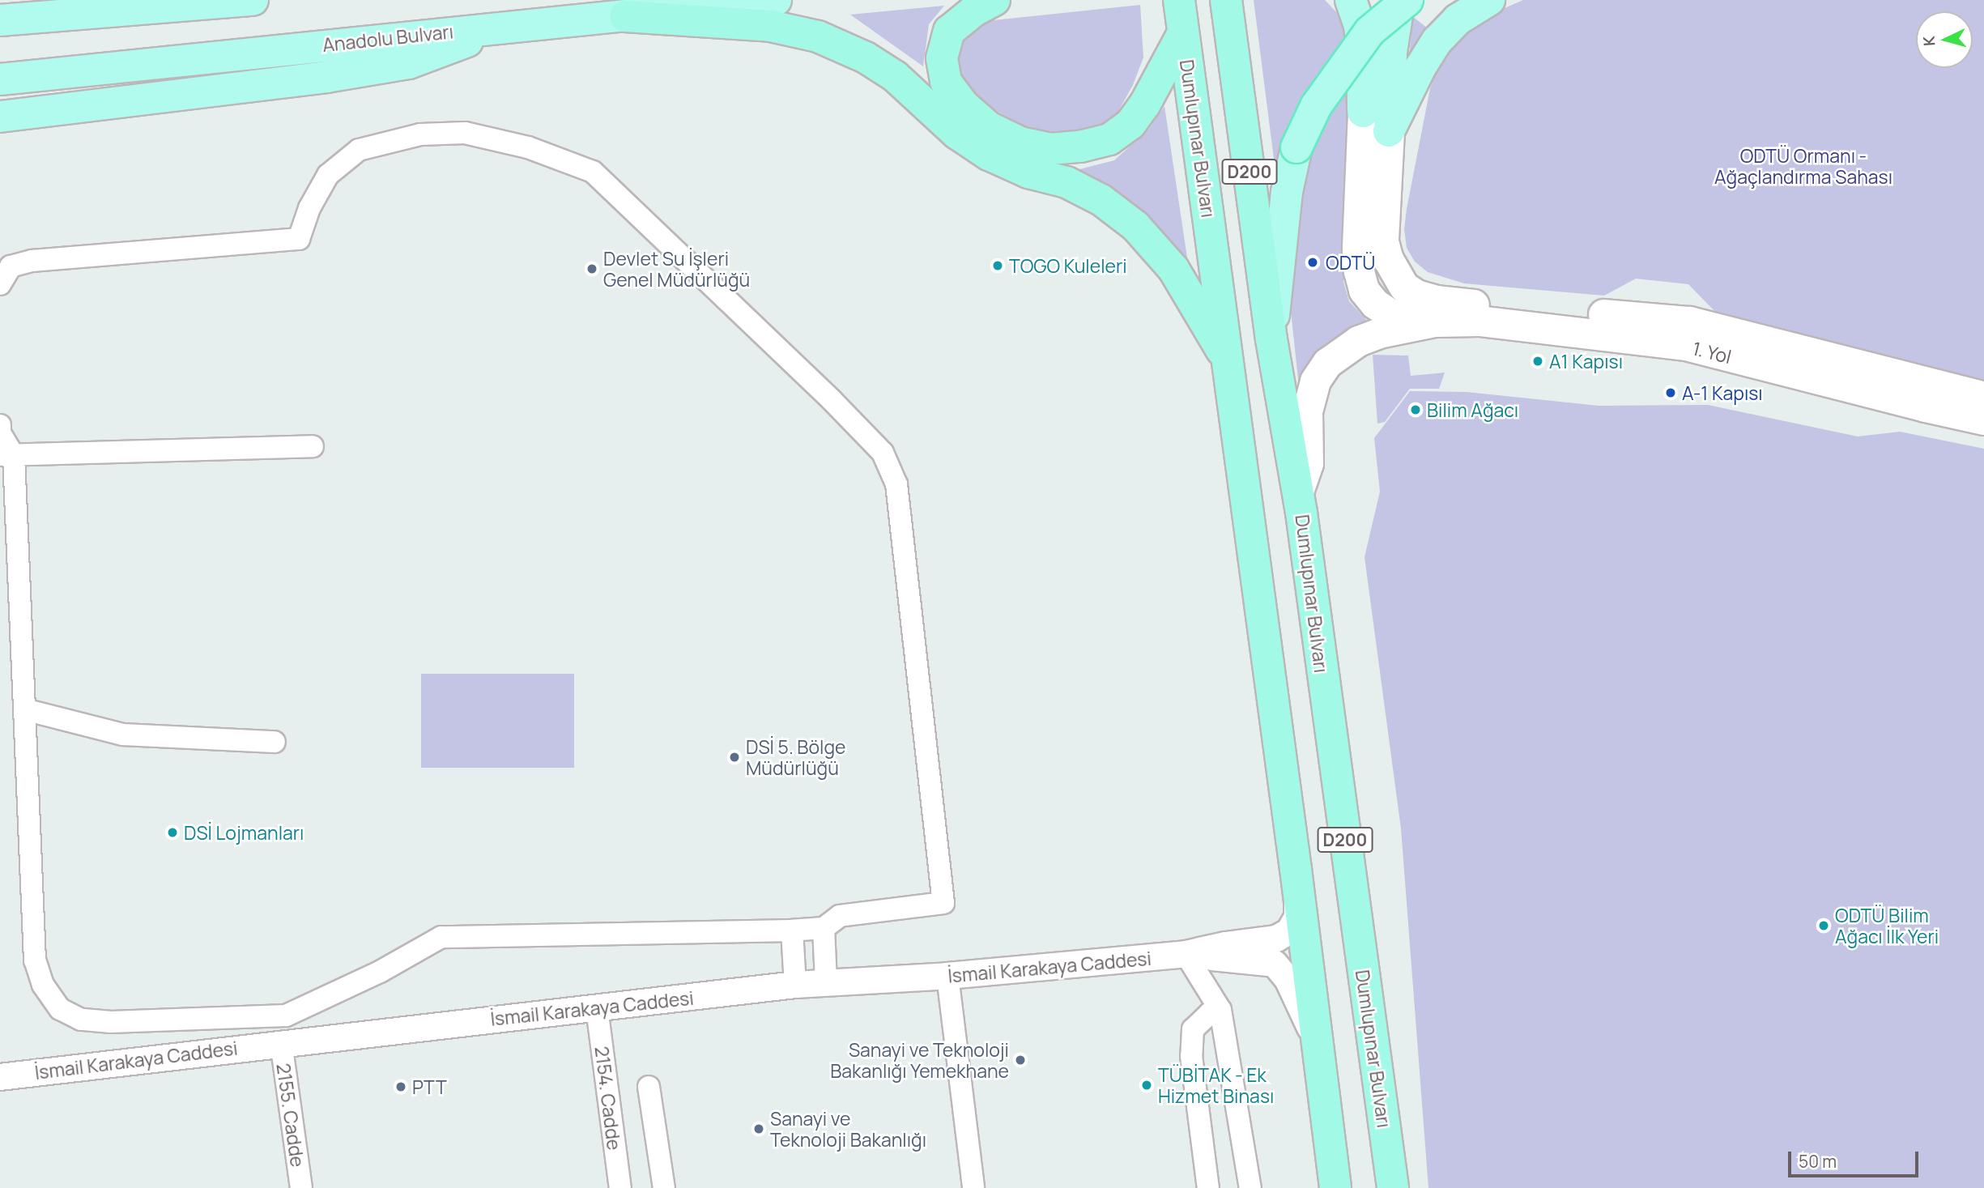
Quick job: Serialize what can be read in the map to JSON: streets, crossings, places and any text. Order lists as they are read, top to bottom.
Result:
{
  "streets": {
    "highway": ["Dumlupınar Bulvarı", "D200"],
    "main road": ["Anadolu Bulvarı", "1. Yol"],
    "street": ["İsmail Karakaya Caddesi", "2154. Cadde", "2155. Cadde"]
  },
  "crossings": [
    ["Dumlupınar Bulvarı", "İsmail Karakaya Caddesi"],
    ["İsmail Karakaya Caddesi", "2154. Cadde"],
    ["İsmail Karakaya Caddesi", "2155. Cadde"]
  ],
  "parks": ["ODTÜ Ormanı - Ağaçlandırma Sahası"],
  "places": [
    "ODTÜ",
    "TOGO Kuleleri",
    "Devlet Su İşleri Genel Müdürlüğü",
    "A1 Kapısı",
    "A-1 Kapısı",
    "Bilim Ağacı",
    "DSİ 5. Bölge Müdürlüğü",
    "DSİ Lojmanları",
    "ODTÜ Bilim Ağacı İlk Yeri",
    "Sanayi ve Teknoloji Bakanlığı Yemekhane",
    "TÜBİTAK - Ek Hizmet Binası",
    "PTT",
    "Sanayi ve Teknoloji Bakanlığı"
  ],
  "scale_bar": "50 m",
  "north": "left"
}
